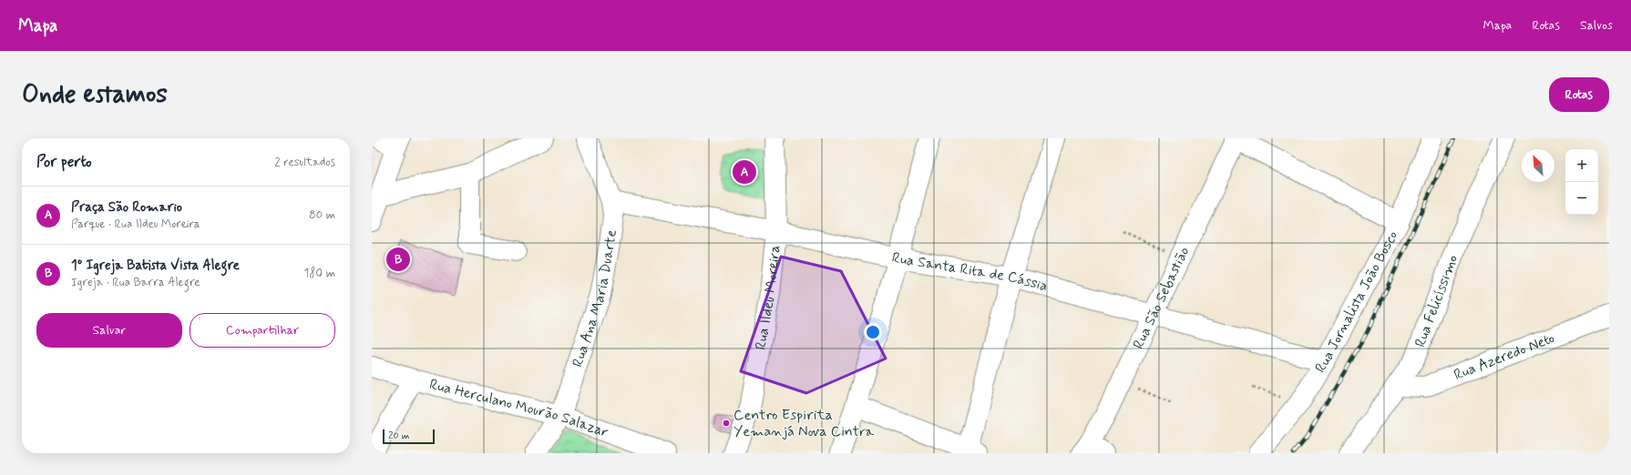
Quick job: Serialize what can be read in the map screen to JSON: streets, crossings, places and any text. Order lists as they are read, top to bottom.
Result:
{
  "streets": {
    "street": [
      "Rua Santa Rita de Cássia",
      "Rua Ildeu Moreira",
      "Rua São Sebastião",
      "Rua Ana Maria Duarte",
      "Rua Felicíssimo",
      "Rua Jornalista João Bosco",
      "Rua Azeredo Neto",
      "Rua Herculano Mourão Salazar"
    ]
  },
  "crossings": [
    ["Rua Santa Rita de Cássia", "Rua Ildeu Moreira"],
    ["Rua Santa Rita de Cássia", "Rua São Sebastião"],
    ["Rua Santa Rita de Cássia", "Rua Ana Maria Duarte"],
    ["Rua Santa Rita de Cássia", "Rua Jornalista João Bosco"],
    ["Rua Ana Maria Duarte", "Rua Herculano Mourão Salazar"],
    ["Rua Felicíssimo", "Rua Azeredo Neto"]
  ],
  "places": ["Centro Espirita Yemanjá Nova Cintra"],
  "scale_bar": "20 m",
  "north": "top left",
  "page": {
    "header": "Mapa",
    "nav": ["Mapa", "Rotas", "Salvos"],
    "buttons": [
      "Rotas",
      ["Salvar", "Compartilhar"]
    ],
    "title": "Onde estamos",
    "heading": ["Por perto", "2 resultados"],
    "map_buttons": ["+", "−"],
    "pins": ["A", "B"],
    "list": [
      {
        "mark": "A",
        "name": "Praça São Romario",
        "note": "Parque · Rua Ildeu Moreira",
        "value": "80 m"
      },
      {
        "mark": "B",
        "name": "1º Igreja Batista Vista Alegre",
        "note": "Igreja · Rua Barra Alegre",
        "value": "180 m"
      }
    ],
    "scale": "20 m"
  }
}
